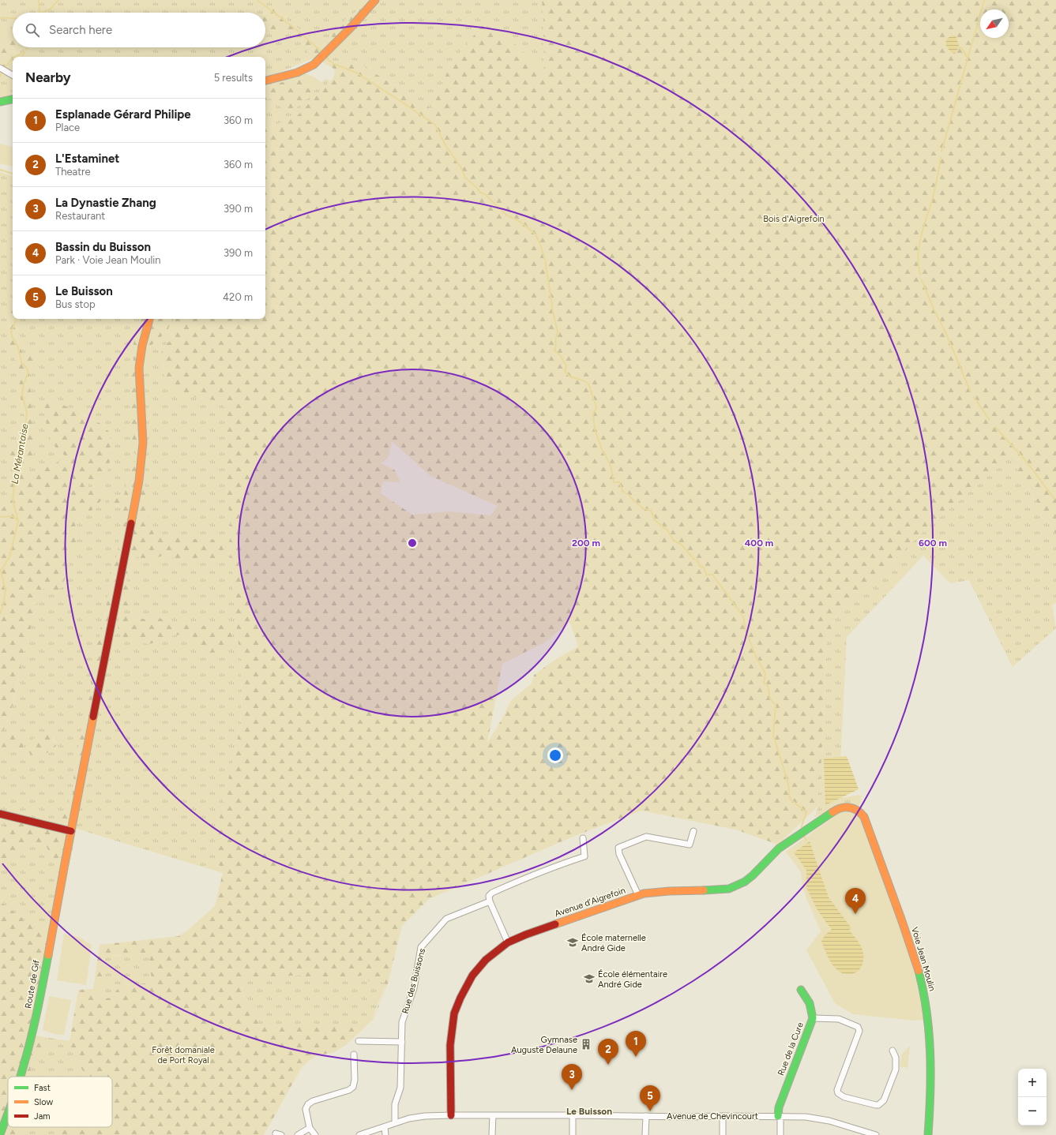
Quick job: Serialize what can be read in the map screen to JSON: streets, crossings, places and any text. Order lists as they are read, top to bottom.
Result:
{
  "streets": {
    "street": [
      "Avenue d'Aigrefoin",
      "Voie Jean Moulin",
      "Rue des Buissons",
      "Route de Gif",
      "Rue de la Cure",
      "Avenue de Chevincourt"
    ]
  },
  "crossings": [
    ["Avenue d'Aigrefoin", "Voie Jean Moulin"],
    ["Avenue d'Aigrefoin", "Avenue de Chevincourt"],
    ["Rue des Buissons", "Avenue de Chevincourt"],
    ["Rue de la Cure", "Avenue de Chevincourt"]
  ],
  "districts": ["Le Buisson"],
  "water": ["La Mérantaise"],
  "parks": ["Bois d'Aigrefoin", "Forêt domaniale de Port Royal"],
  "places": {
    "school or university": ["École maternelle André Gide", "École élémentaire André Gide"],
    "building": ["Gymnase Auguste Delaune"]
  },
  "legend": ["Fast", "Slow", "Jam"],
  "north": "bottom left",
  "page": {
    "search": "Search here",
    "heading": ["Nearby", "5 results"],
    "list": [
      {
        "mark": "1",
        "name": "Esplanade Gérard Philipe",
        "note": "Place",
        "value": "360 m"
      },
      {
        "mark": "2",
        "name": "L'Estaminet",
        "note": "Theatre",
        "value": "360 m"
      },
      {
        "mark": "3",
        "name": "La Dynastie Zhang",
        "note": "Restaurant",
        "value": "390 m"
      },
      {
        "mark": "4",
        "name": "Bassin du Buisson",
        "note": "Park · Voie Jean Moulin",
        "value": "390 m"
      },
      {
        "mark": "5",
        "name": "Le Buisson",
        "note": "Bus stop",
        "value": "420 m"
      }
    ],
    "pins": [
      "4",
      "1",
      "2",
      "3",
      "5"
    ],
    "map_buttons": ["+", "−"]
  },
  "rings": ["200 m", "400 m", "600 m"]
}
